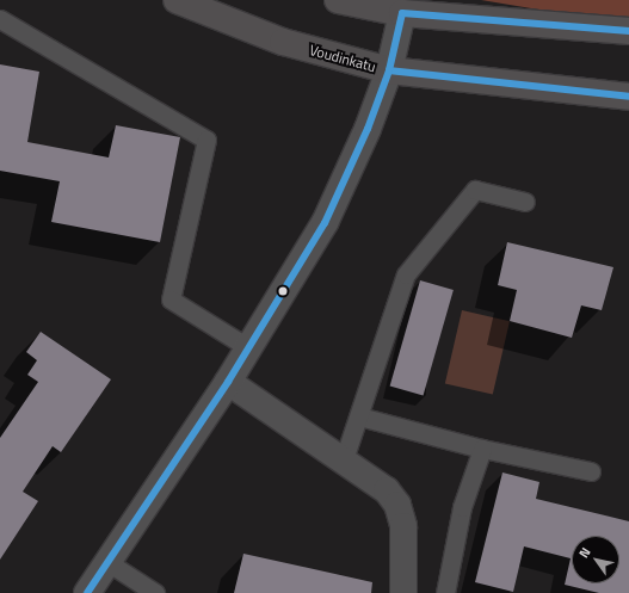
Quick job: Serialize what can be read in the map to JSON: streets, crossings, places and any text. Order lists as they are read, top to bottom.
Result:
{
  "streets": {
    "main road": ["Voudinkatu"]
  },
  "north": "top left"
}
